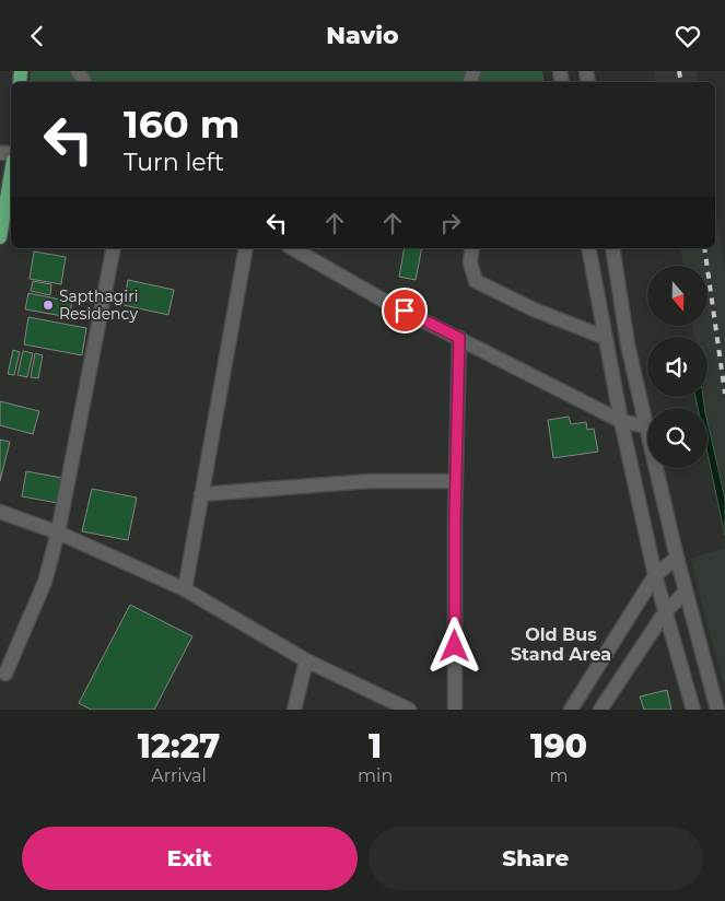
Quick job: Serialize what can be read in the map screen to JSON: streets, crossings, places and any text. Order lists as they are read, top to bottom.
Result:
{
  "districts": ["Old Bus Stand Area"],
  "places": ["Sapthagiri Residency"],
  "north": "bottom",
  "page": {
    "header": "Navio",
    "turn": ["160 m", "Turn left"],
    "eta": [
      "12:27",
      "Arrival",
      "1",
      "min",
      "190",
      "m"
    ],
    "buttons": ["Exit", "Share"]
  }
}
